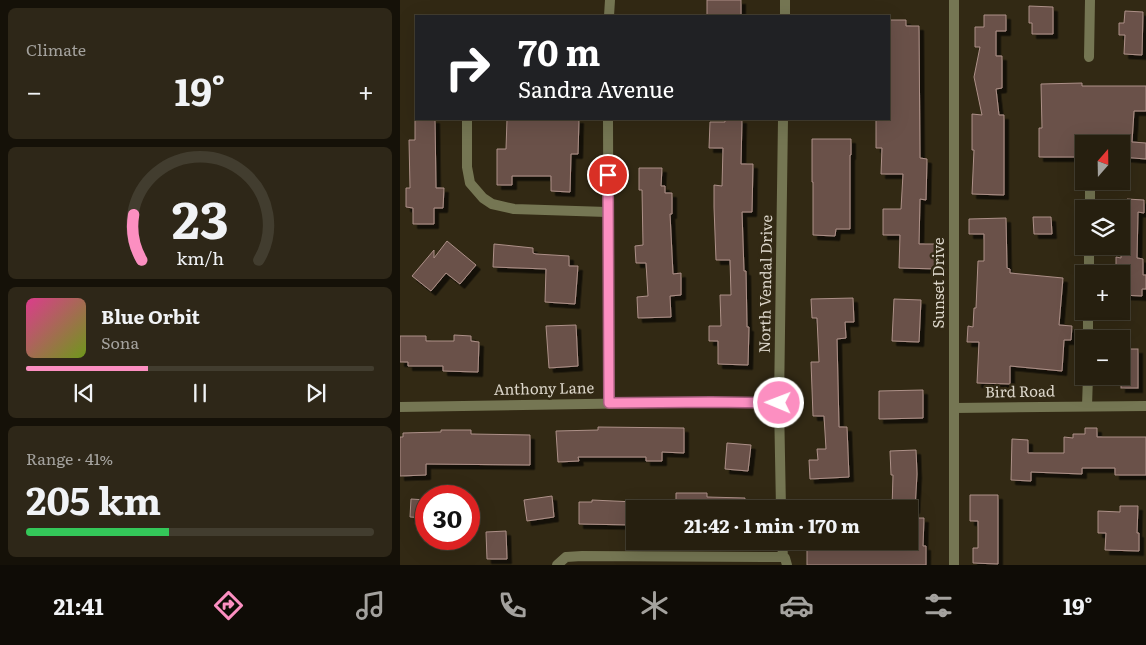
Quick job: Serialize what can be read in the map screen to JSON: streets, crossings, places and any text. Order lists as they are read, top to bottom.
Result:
{
  "streets": {
    "street": [
      "Sunset Drive",
      "North Vendal Drive",
      "Anthony Lane",
      "Bird Road"
    ]
  },
  "crossings": [
    ["Sunset Drive", "Bird Road"],
    ["North Vendal Drive", "Anthony Lane"]
  ],
  "north": "top",
  "page": {
    "tile": [
      "Climate",
      ["Range · 41%", "205 km"]
    ],
    "turn": ["70 m", "Sandra Avenue"],
    "heat": ["−", "19°", "+"],
    "map_buttons": ["+", "−"],
    "song": ["Blue Orbit", "Sona"],
    "limit": "30",
    "trip": "21:42 · 1 min · 170 m",
    "tabs": ["21:41", "19°"],
    "gauge": ["23", "km/h"]
  }
}
